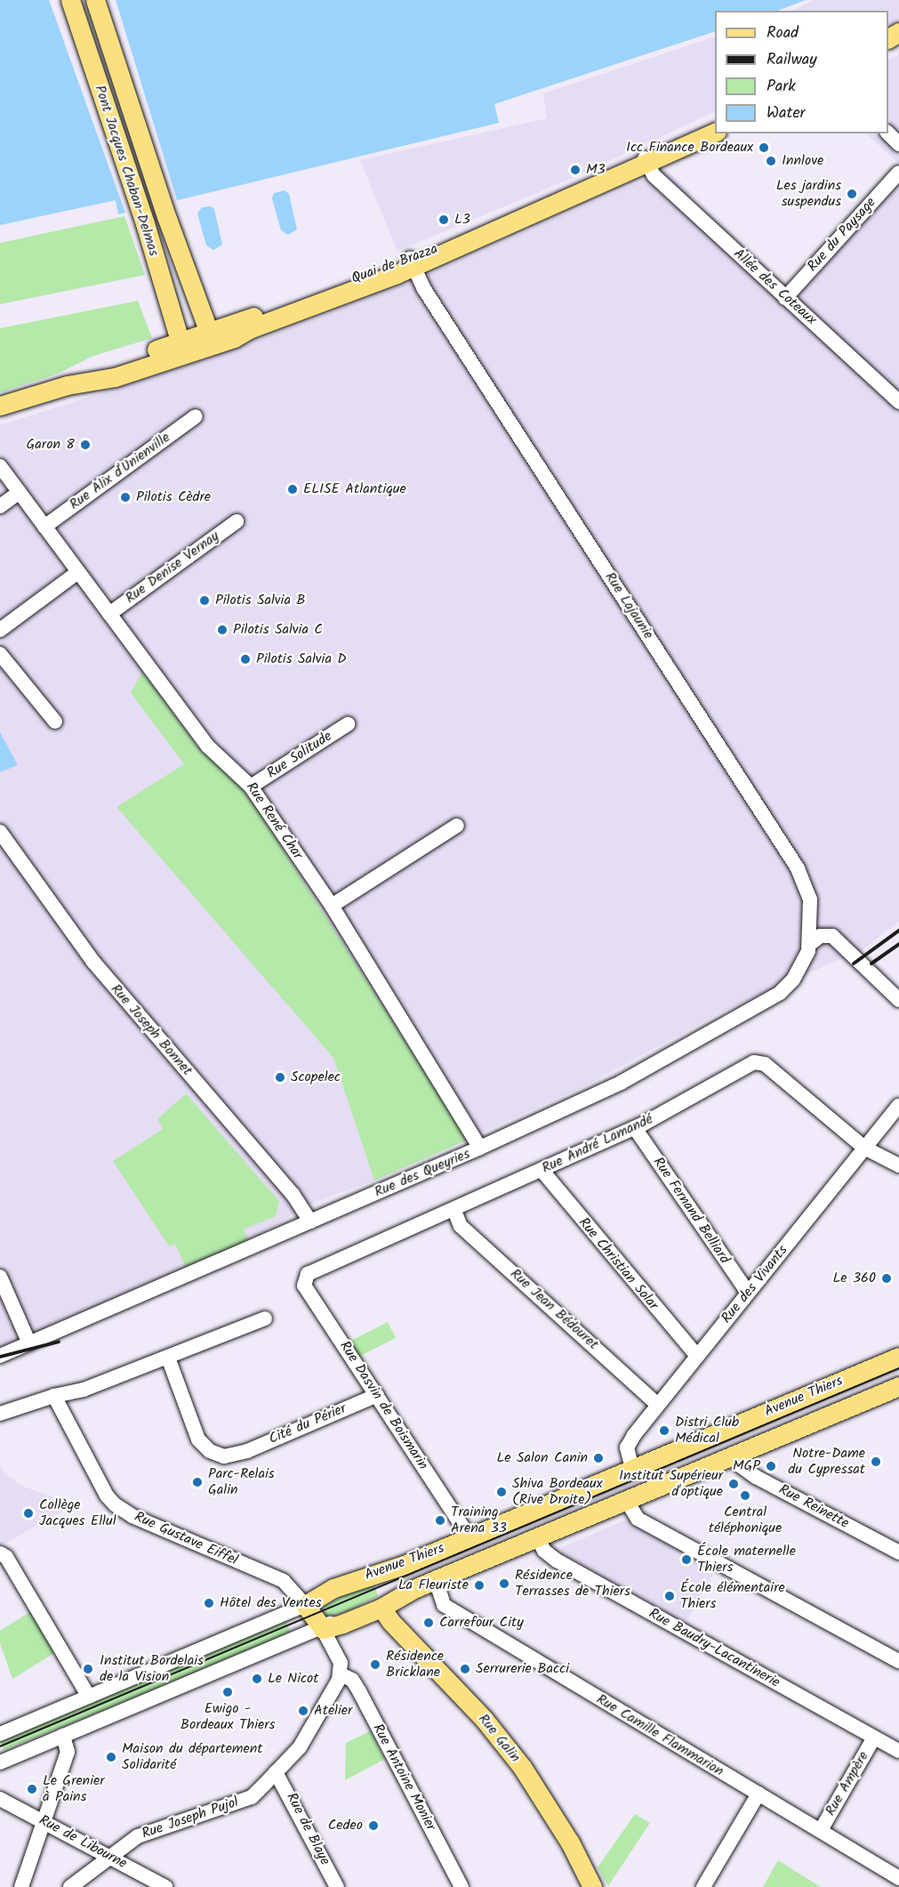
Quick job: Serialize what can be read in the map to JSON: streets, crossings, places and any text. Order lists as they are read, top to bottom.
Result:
{
  "streets": {
    "main road": [
      "Pont Jacques Chaban-Delmas",
      "Quai de Brazza",
      "Avenue Thiers",
      "Rue Galin"
    ],
    "street": [
      "Rue du Paysage",
      "Allée des Coteaux",
      "Rue Alix d'Unienville",
      "Rue Denise Vernay",
      "Rue Lajaunie",
      "Rue Solitude",
      "Rue René Char",
      "Rue Joseph Bonnet",
      "Rue André Lamandé",
      "Rue des Queyries",
      "Rue Fernand Belliard",
      "Rue Christian Solar",
      "Rue des Vivants",
      "Rue Jean Bédouret",
      "Rue Dasvin de Boismarin",
      "Cité du Périer",
      "Rue Reinette",
      "Rue Gustave Eiffel",
      "Rue Baudry-Lacantinerie",
      "Rue Camille Flammarion",
      "Rue Antoine Monier",
      "Rue Ampère",
      "Rue Joseph Pujol",
      "Rue de Blaye",
      "Rue de Libourne"
    ]
  },
  "crossings": [
    ["Pont Jacques Chaban-Delmas", "Quai de Brazza"],
    ["Rue du Paysage", "Allée des Coteaux"],
    ["Quai de Brazza", "Allée des Coteaux"],
    ["Quai de Brazza", "Rue Lajaunie"],
    ["Rue Alix d'Unienville", "Rue René Char"],
    ["Rue Denise Vernay", "Rue René Char"],
    ["Rue Lajaunie", "Rue des Queyries"],
    ["Rue Solitude", "Rue René Char"],
    ["Rue René Char", "Rue des Queyries"],
    ["Rue Joseph Bonnet", "Rue des Queyries"],
    ["Rue André Lamandé", "Rue Fernand Belliard"],
    ["Rue André Lamandé", "Rue Christian Solar"],
    ["Rue André Lamandé", "Rue des Vivants"],
    ["Rue André Lamandé", "Rue Jean Bédouret"],
    ["Rue André Lamandé", "Rue Dasvin de Boismarin"],
    ["Rue Fernand Belliard", "Rue des Vivants"],
    ["Rue Christian Solar", "Rue des Vivants"],
    ["Rue des Vivants", "Rue Jean Bédouret"],
    ["Rue des Vivants", "Avenue Thiers"],
    ["Avenue Thiers", "Rue Dasvin de Boismarin"],
    ["Avenue Thiers", "Rue Reinette"],
    ["Avenue Thiers", "Rue Gustave Eiffel"],
    ["Avenue Thiers", "Rue Baudry-Lacantinerie"],
    ["Avenue Thiers", "Rue Camille Flammarion"],
    ["Avenue Thiers", "Rue Galin"],
    ["Rue Dasvin de Boismarin", "Cité du Périer"],
    ["Rue Baudry-Lacantinerie", "Rue Ampère"],
    ["Rue Camille Flammarion", "Rue Ampère"],
    ["Rue Antoine Monier", "Rue Joseph Pujol"],
    ["Rue Joseph Pujol", "Rue de Blaye"],
    ["Rue Joseph Pujol", "Rue de Libourne"]
  ],
  "places": [
    "Icc Finance Bordeaux",
    "Innlove",
    "M3",
    "Les jardins suspendus",
    "L3",
    "Garon 8",
    "ELISE Atlantique",
    "Pilotis Cèdre",
    "Pilotis Salvia B",
    "Pilotis Salvia C",
    "Pilotis Salvia D",
    "Scopelec",
    "Le 360",
    "Distri Club Médical",
    "Le Salon Canin",
    "Notre-Dame du Cypressat",
    "MGP",
    "Parc-Relais Galin",
    "Institut Supérieur d'optique",
    "Shiva Bordeaux (Rive Droite)",
    "Central téléphonique",
    "Collège Jacques Ellul",
    "Training Arena 33",
    "École maternelle Thiers",
    "Résidence Terrasses de Thiers",
    "La Fleuriste",
    "École élémentaire Thiers",
    "Hôtel des Ventes",
    "Carrefour City",
    "Résidence Bricklane",
    "Institut Bordelais de la Vision",
    "Serrurerie Bacci",
    "Le Nicot",
    "Ewigo - Bordeaux Thiers",
    "Atelier",
    "Maison du département Solidarité",
    "Le Grenier à Pains",
    "Cedeo"
  ],
  "legend": [
    "Road",
    "Railway",
    "Park",
    "Water"
  ]
}
